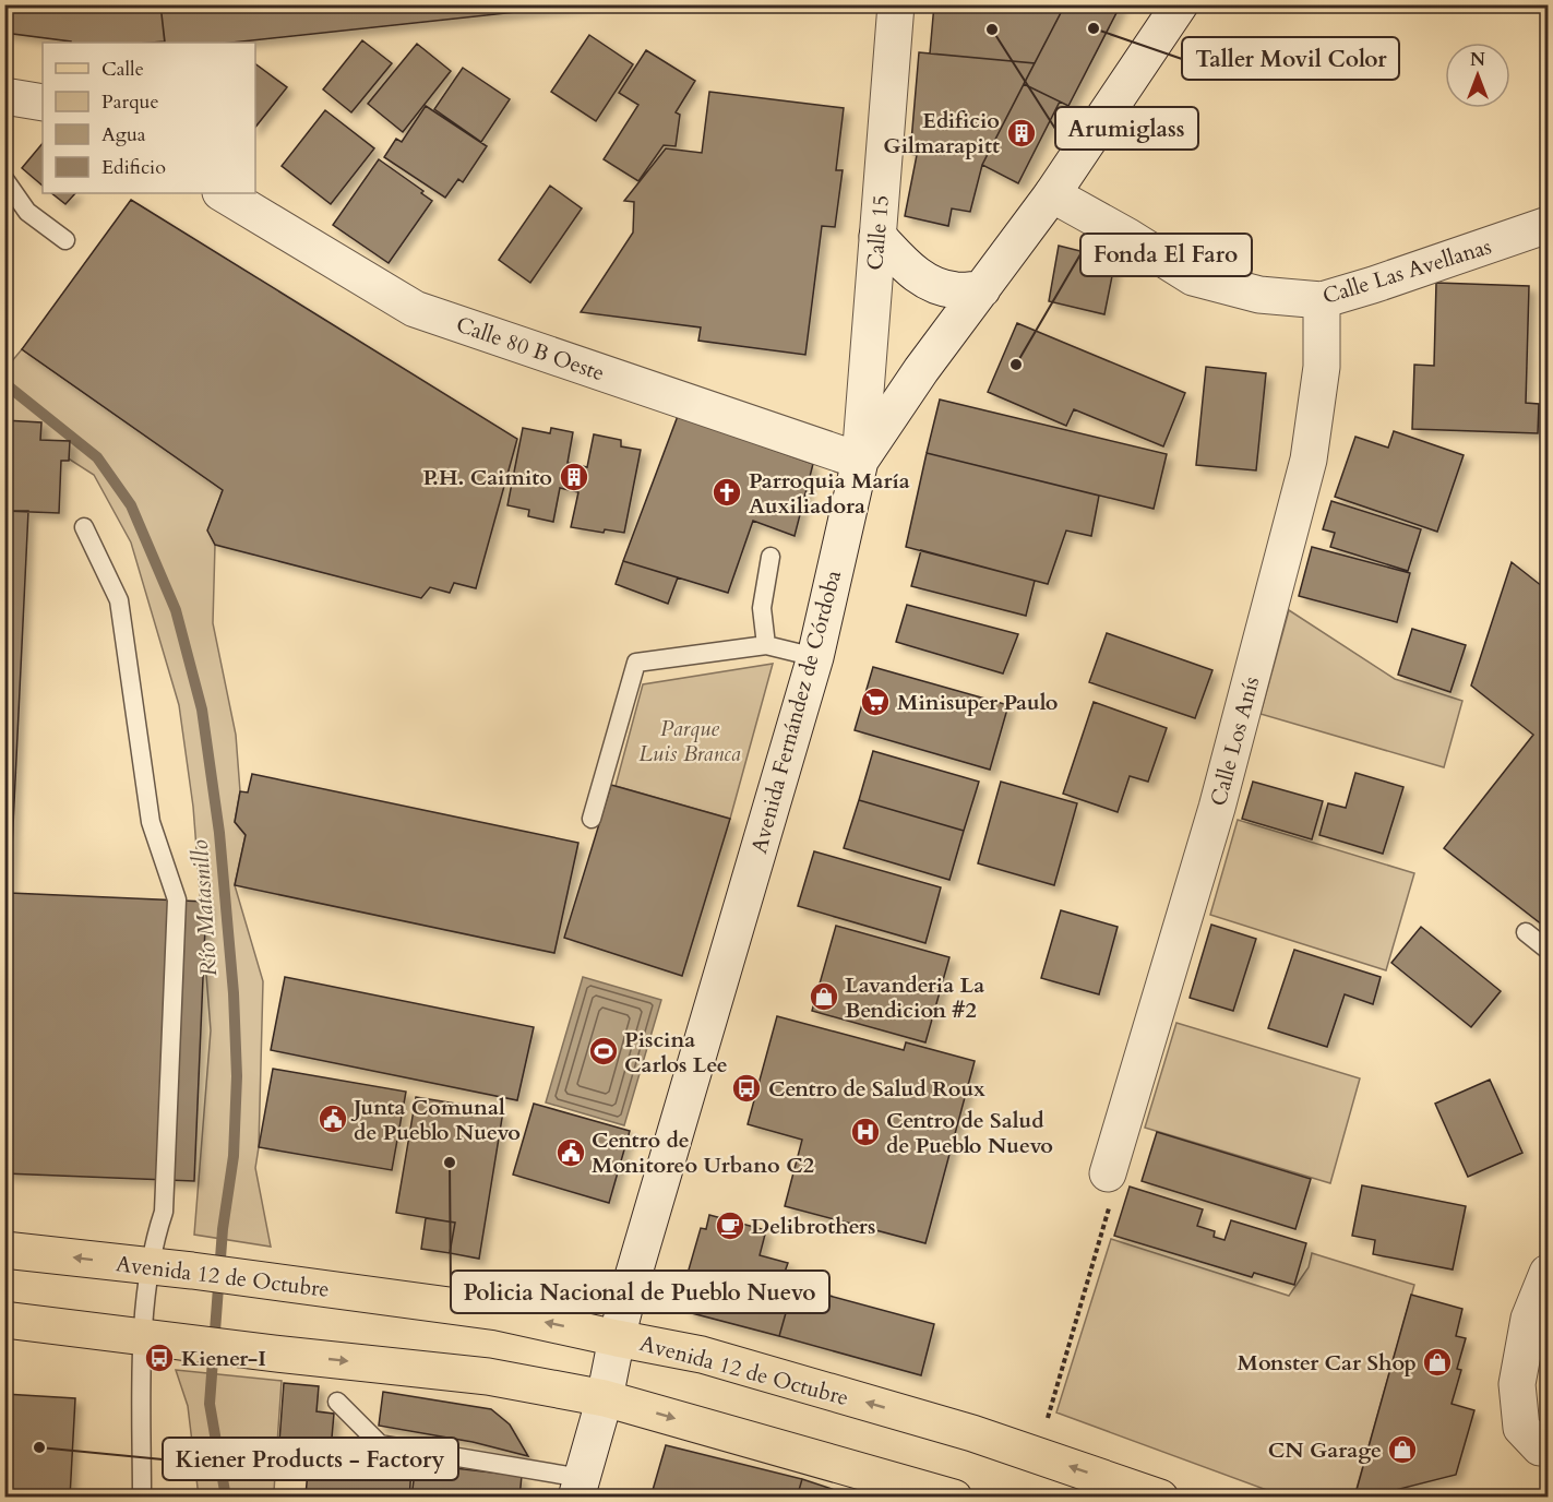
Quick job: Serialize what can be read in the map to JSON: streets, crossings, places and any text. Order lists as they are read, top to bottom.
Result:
{
  "streets": {
    "main road": ["Avenida 12 de Octubre"],
    "street": [
      "Calle 15",
      "Calle Las Avellanas",
      "Calle 80 B Oeste",
      "Avenida Fernández de Córdoba",
      "Calle Los Anís"
    ]
  },
  "crossings": [
    ["Calle 15", "Calle 80 B Oeste"],
    ["Calle 15", "Avenida Fernández de Córdoba"],
    ["Calle Las Avellanas", "Avenida Fernández de Córdoba"],
    ["Calle Las Avellanas", "Calle Los Anís"],
    ["Calle 80 B Oeste", "Avenida Fernández de Córdoba"],
    ["Avenida Fernández de Córdoba", "Avenida 12 de Octubre"]
  ],
  "water": ["Río Matasnillo"],
  "parks": ["Parque Luis Branca"],
  "places": {
    "other": [
      "Taller Movil Color",
      "Arumiglass",
      "Fonda El Faro",
      "Policia Nacional de Pueblo Nuevo",
      "Kiener Products - Factory"
    ],
    "building": ["Edificio Gilmarapitt", "P.H. Caimito"],
    "church": ["Parroquia María Auxiliadora"],
    "supermarket": ["Minisuper Paulo"],
    "shop": ["Lavanderia La Bendicion #2", "Monster Car Shop", "CN Garage"],
    "sports": ["Piscina Carlos Lee"],
    "bus stop": ["Centro de Salud Roux", "Kiener-I"],
    "public building": ["Junta Comunal de Pueblo Nuevo", "Centro de Monitoreo Urbano C2"],
    "hospital": ["Centro de Salud de Pueblo Nuevo"],
    "cafe": ["Delibrothers"]
  },
  "legend": [
    "Calle",
    "Parque",
    "Agua",
    "Edificio"
  ],
  "north": "top"
}
